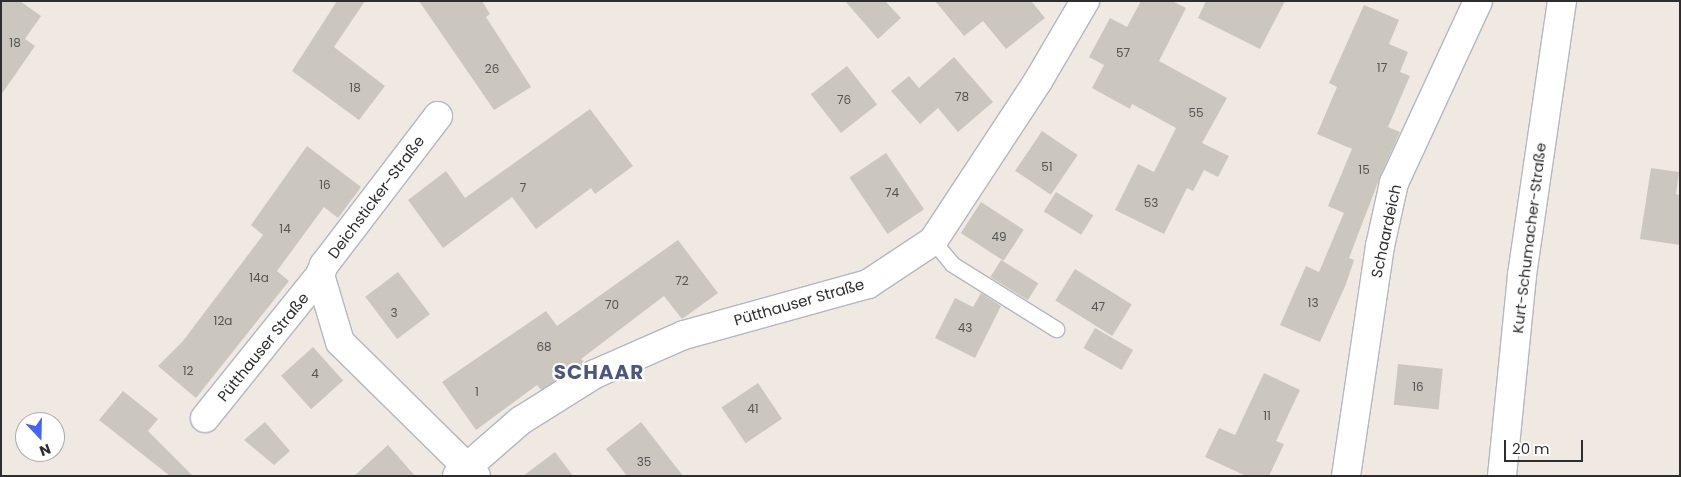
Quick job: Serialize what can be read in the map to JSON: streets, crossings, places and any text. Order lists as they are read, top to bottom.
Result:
{
  "streets": {
    "street": [
      "Deichsticker-Straße",
      "Schaardeich",
      "Kurt-Schumacher-Straße",
      "Pütthauser Straße"
    ]
  },
  "crossings": [
    ["Deichsticker-Straße", "Pütthauser Straße"]
  ],
  "districts": ["SCHAAR"],
  "house_numbers": [
    "18",
    "57",
    "17",
    "26",
    "18",
    "78",
    "76",
    "55",
    "51",
    "15",
    "16",
    "7",
    "74",
    "53",
    "14",
    "49",
    "14a",
    "72",
    "13",
    "70",
    "47",
    "3",
    "12a",
    "43",
    "68",
    "12",
    "4",
    "16",
    "1",
    "41",
    "11",
    "35"
  ],
  "scale_bar": "20 m",
  "north": "bottom"
}
